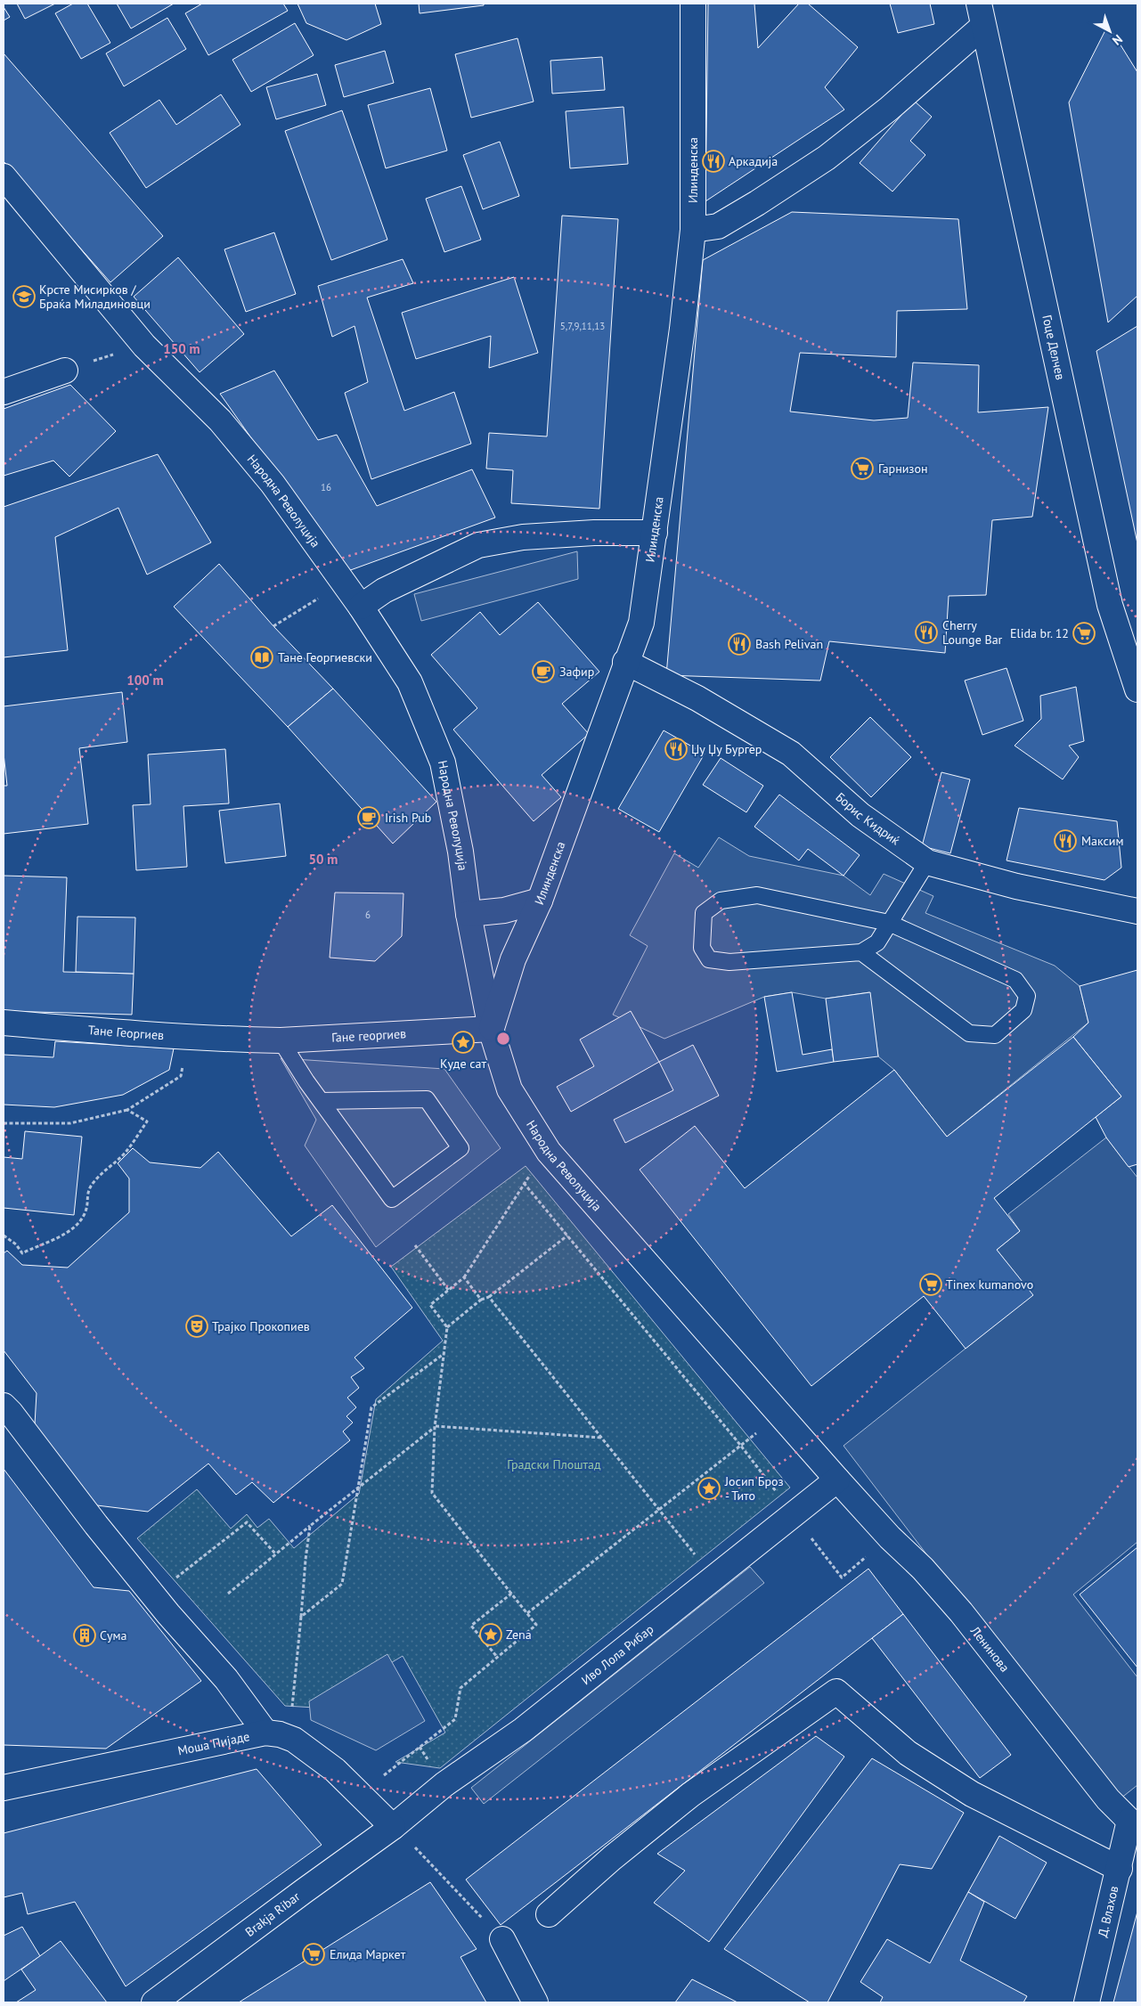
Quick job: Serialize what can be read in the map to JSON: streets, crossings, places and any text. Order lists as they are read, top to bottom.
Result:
{
  "streets": {
    "street": [
      "Илинденска",
      "Гоце Делчев",
      "Народна Револуција",
      "Борис Кидриќ",
      "Тане Георгиев",
      "Гане георгиев",
      "Ленинова",
      "Иво Лола Рибар",
      "Моша Пијаде",
      "Д. Влахов",
      "Brakja Ribar"
    ]
  },
  "crossings": [
    ["Илинденска", "Народна Револуција"],
    ["Илинденска", "Борис Кидриќ"],
    ["Илинденска", "Гане георгиев"],
    ["Народна Револуција", "Гане георгиев"],
    ["Народна Револуција", "Ленинова"],
    ["Народна Револуција", "Иво Лола Рибар"],
    ["Тане Георгиев", "Гане георгиев"],
    ["Ленинова", "Иво Лола Рибар"],
    ["Ленинова", "Д. Влахов"],
    ["Иво Лола Рибар", "Моша Пијаде"],
    ["Иво Лола Рибар", "Brakja Ribar"],
    ["Моша Пијаде", "Brakja Ribar"]
  ],
  "parks": ["Градски Плоштад"],
  "places": {
    "restaurant": [
      "Аркадија",
      "Cherry Lounge Bar",
      "Bash Pelivan",
      "Џу Џу Бургер",
      "Максим"
    ],
    "school or university": ["Крсте Мисирков / Браќа Миладиновци"],
    "supermarket": [
      "Гарнизон",
      "Elida br. 12",
      "Tinex kumanovo",
      "Елида Маркет"
    ],
    "library": ["Тане Георгиевски"],
    "cafe": ["Зафир", "Irish Pub"],
    "place": ["Куде сат", "Јосип Броз - Тито", "Zena"],
    "theatre": ["Трајко Прокопиев"],
    "building": ["Сума"]
  },
  "house_numbers": ["5,7,9,11,13", "16", "6"],
  "north": "bottom right",
  "rings": ["150 m", "100 m", "50 m"]
}
